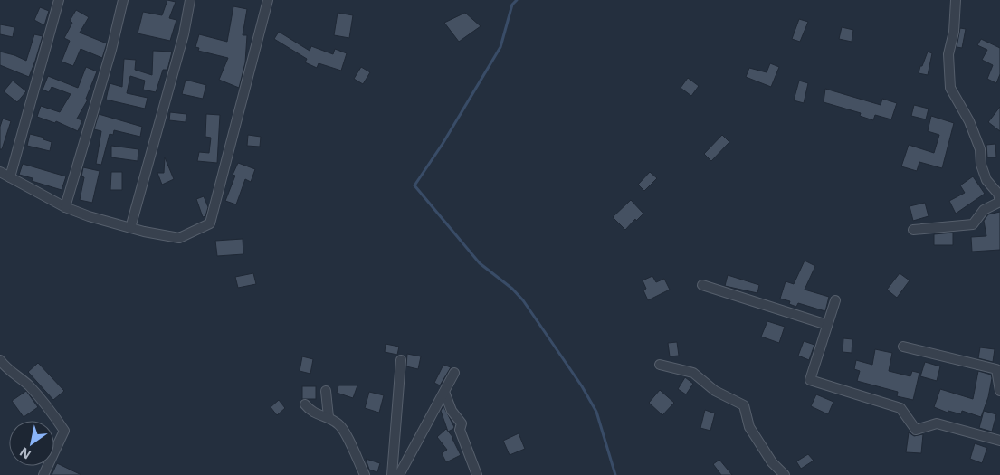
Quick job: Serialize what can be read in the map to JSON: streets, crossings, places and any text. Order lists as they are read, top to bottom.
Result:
{
  "north": "bottom left"
}
